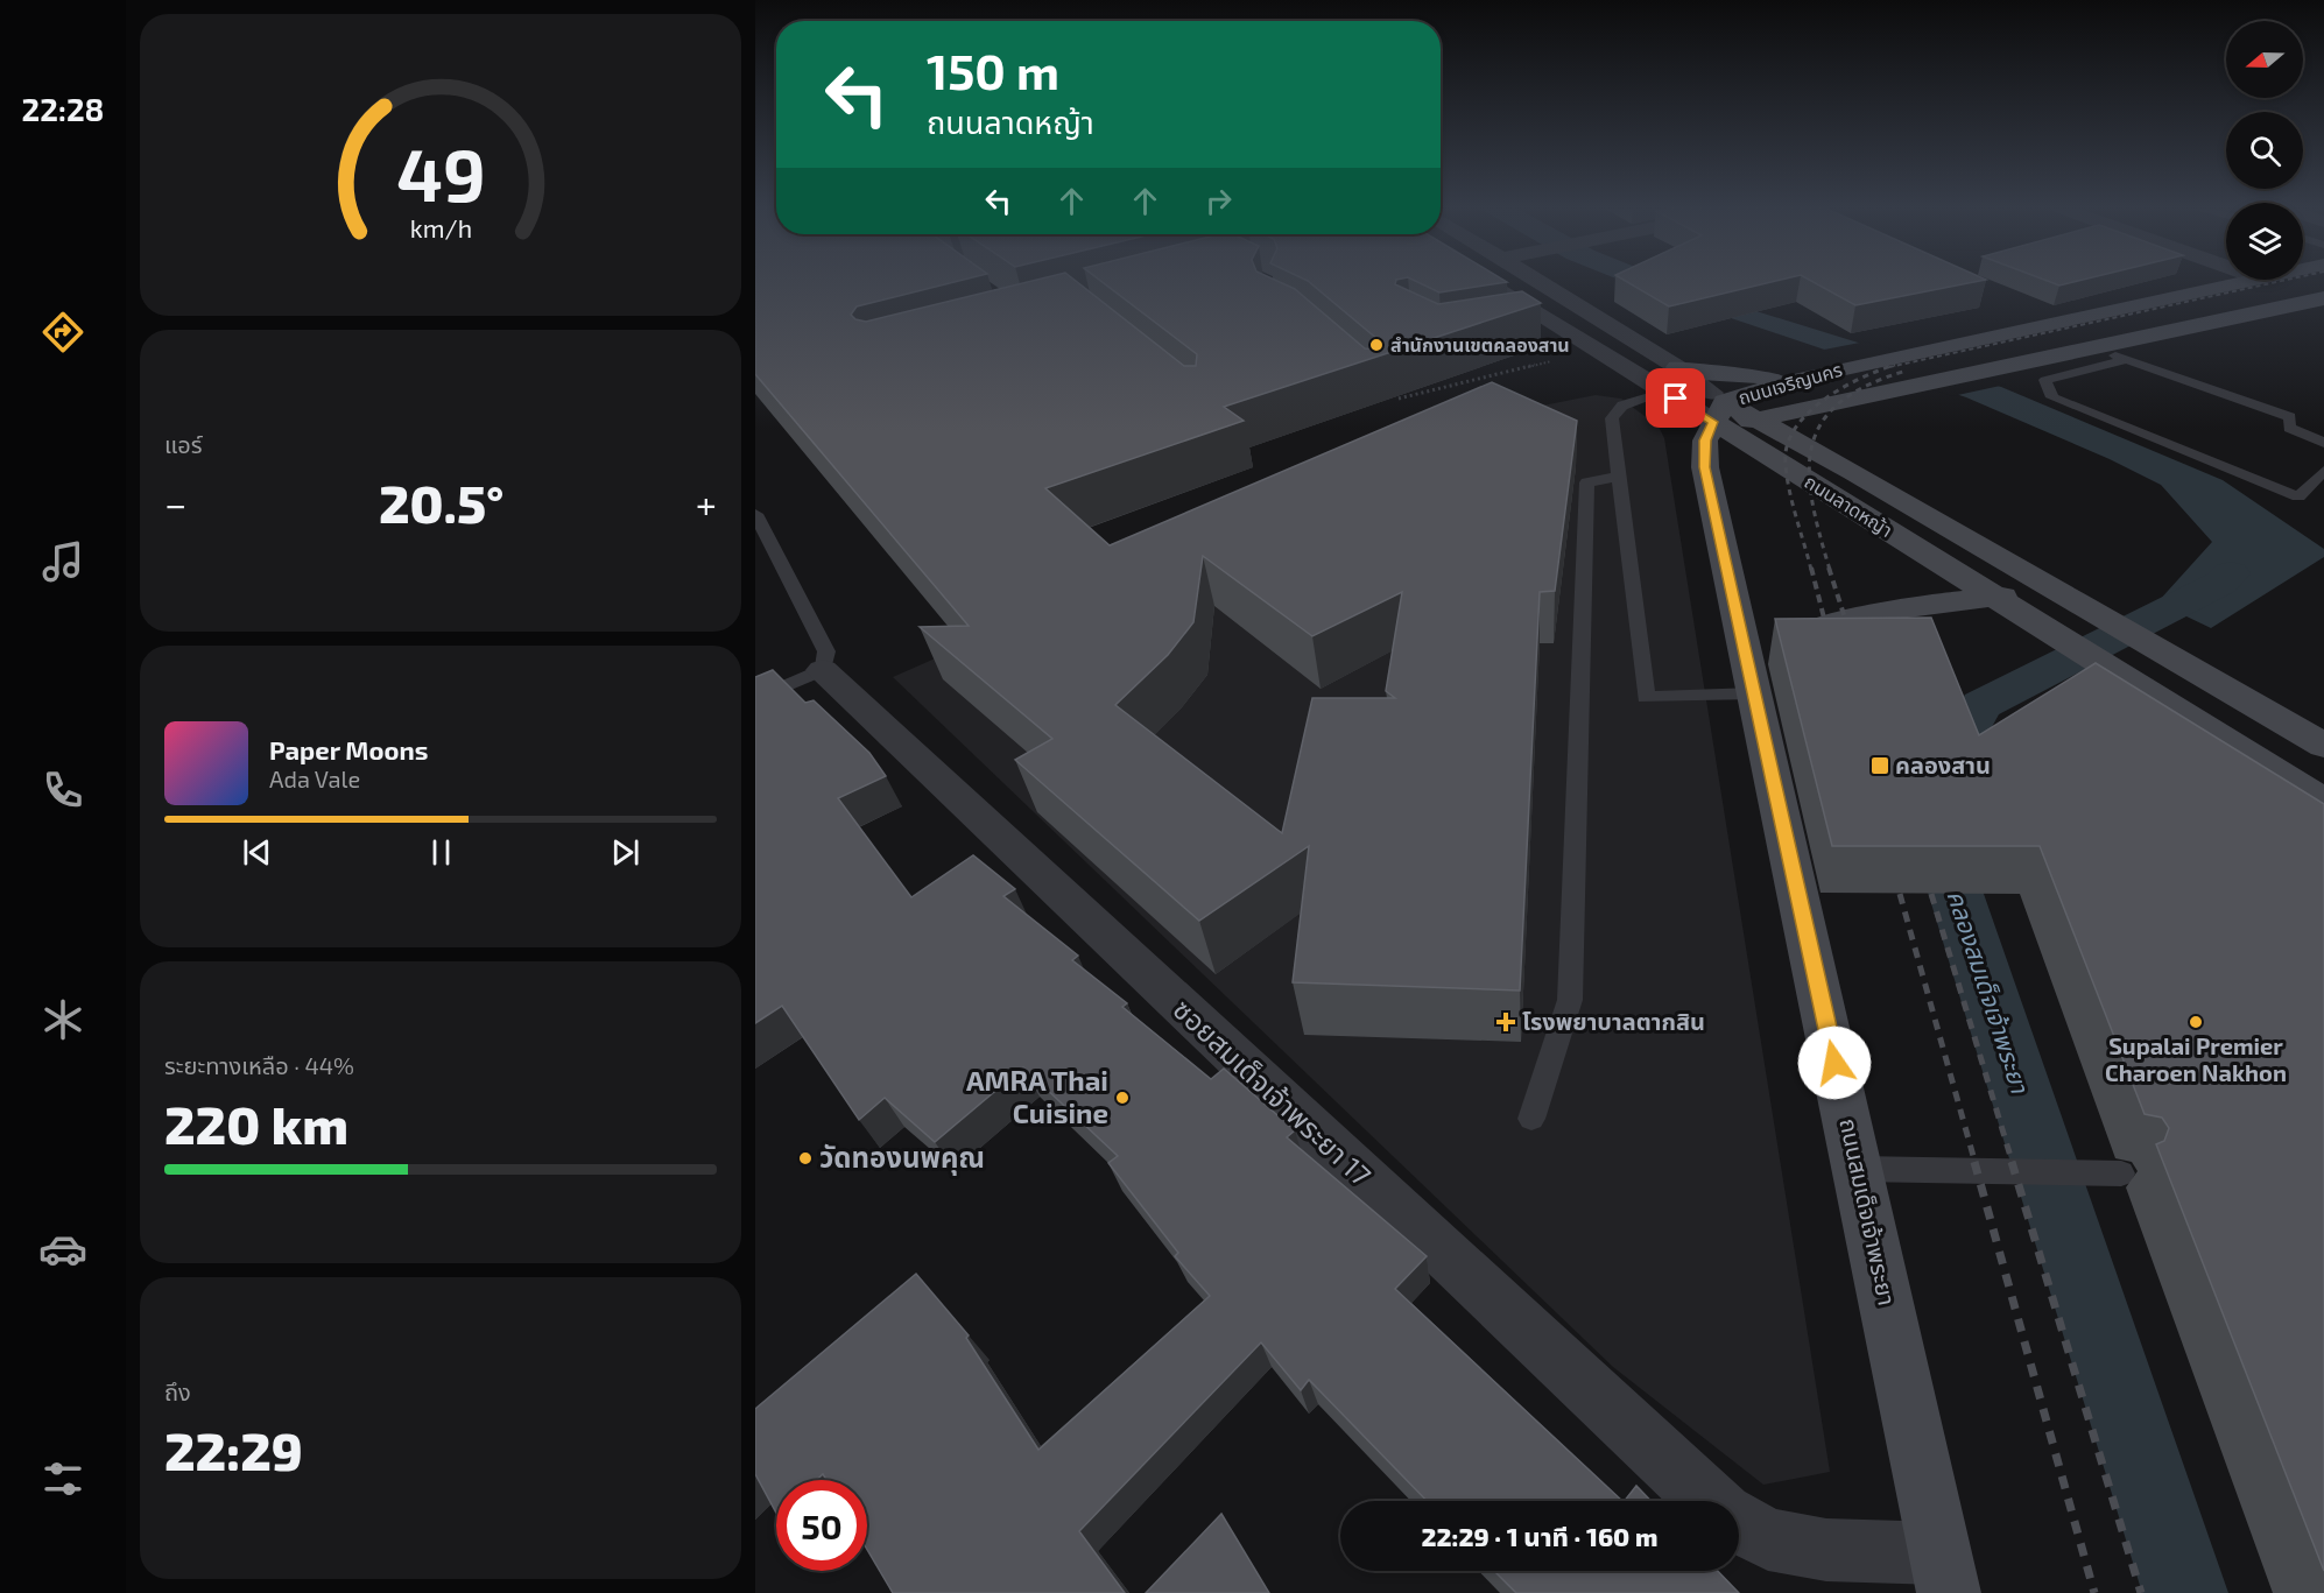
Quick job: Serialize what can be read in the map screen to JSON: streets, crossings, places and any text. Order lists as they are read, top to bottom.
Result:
{
  "streets": {
    "main road": ["ถนนเจริญนคร", "ถนนลาดหญ้า", "ถนนสมเด็จเจ้าพระยา"],
    "street": ["ซอยสมเด็จเจ้าพระยา 17"]
  },
  "crossings": [
    ["ถนนเจริญนคร", "ถนนลาดหญ้า"],
    ["ถนนเจริญนคร", "ถนนสมเด็จเจ้าพระยา"],
    ["ถนนลาดหญ้า", "ถนนสมเด็จเจ้าพระยา"]
  ],
  "water": ["คลองสมเด็จเจ้าพระยา"],
  "places": {
    "other": [
      "สำนักงานเขตคลองสาน",
      "Supalai Premier Charoen Nakhon",
      "AMRA Thai Cuisine",
      "วัดทองนพคุณ"
    ],
    "transit": ["คลองสาน"],
    "health": ["โรงพยาบาลตากสิน"]
  },
  "north": "left",
  "page": {
    "tabs": "22:28",
    "turn": ["150 m", "ถนนลาดหญ้า"],
    "tile": [
      "แอร์",
      ["ระยะทางเหลือ · 44%", "220 km"],
      ["ถึง", "22:29"]
    ],
    "heat": ["−", "20.5°", "+"],
    "song": ["Paper Moons", "Ada Vale"],
    "limit": "50",
    "trip": "22:29 · 1 นาที · 160 m",
    "gauge": ["49", "km/h"]
  }
}
